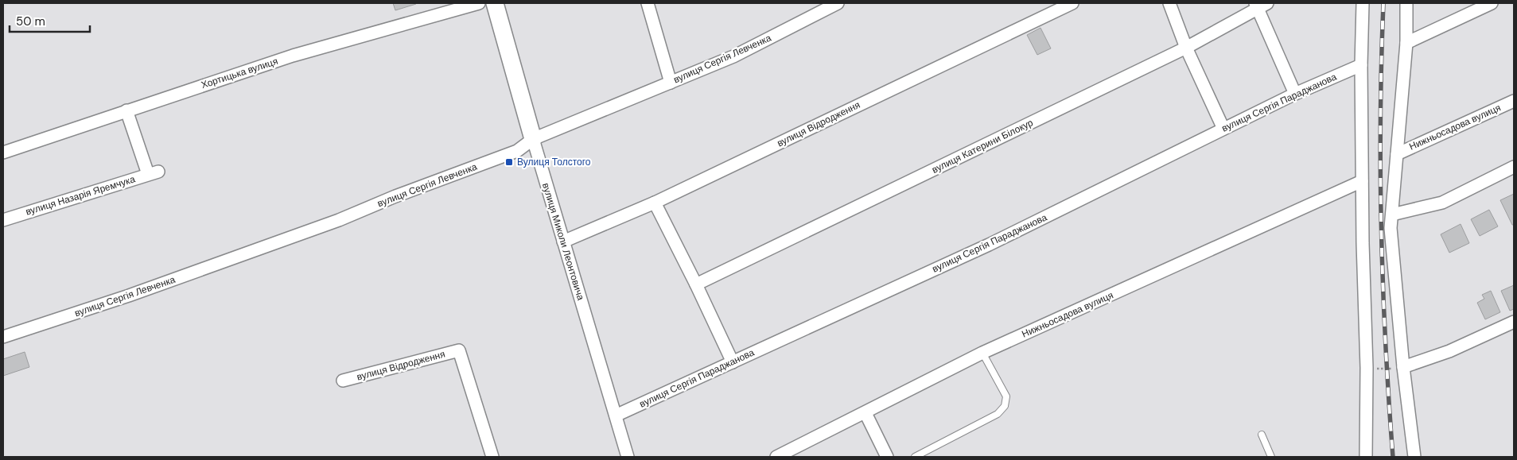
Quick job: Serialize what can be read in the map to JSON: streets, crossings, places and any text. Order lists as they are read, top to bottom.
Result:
{
  "streets": {
    "street": [
      "вулиця Сергія Левченка",
      "Хортицька вулиця",
      "вулиця Сергія Параджанова",
      "вулиця Відродження",
      "Нижньосадова вулиця",
      "вулиця Катерини Білокур",
      "вулиця Назарія Яремчука",
      "вулиця Миколи Леонтовича"
    ]
  },
  "crossings": [
    ["вулиця Сергія Левченка", "вулиця Миколи Леонтовича"],
    ["Хортицька вулиця", "вулиця Назарія Яремчука"],
    ["вулиця Сергія Параджанова", "вулиця Миколи Леонтовича"],
    ["вулиця Відродження", "вулиця Миколи Леонтовича"]
  ],
  "places": {
    "transit": ["Вулиця Толстого"]
  },
  "scale_bar": "50 m"
}
